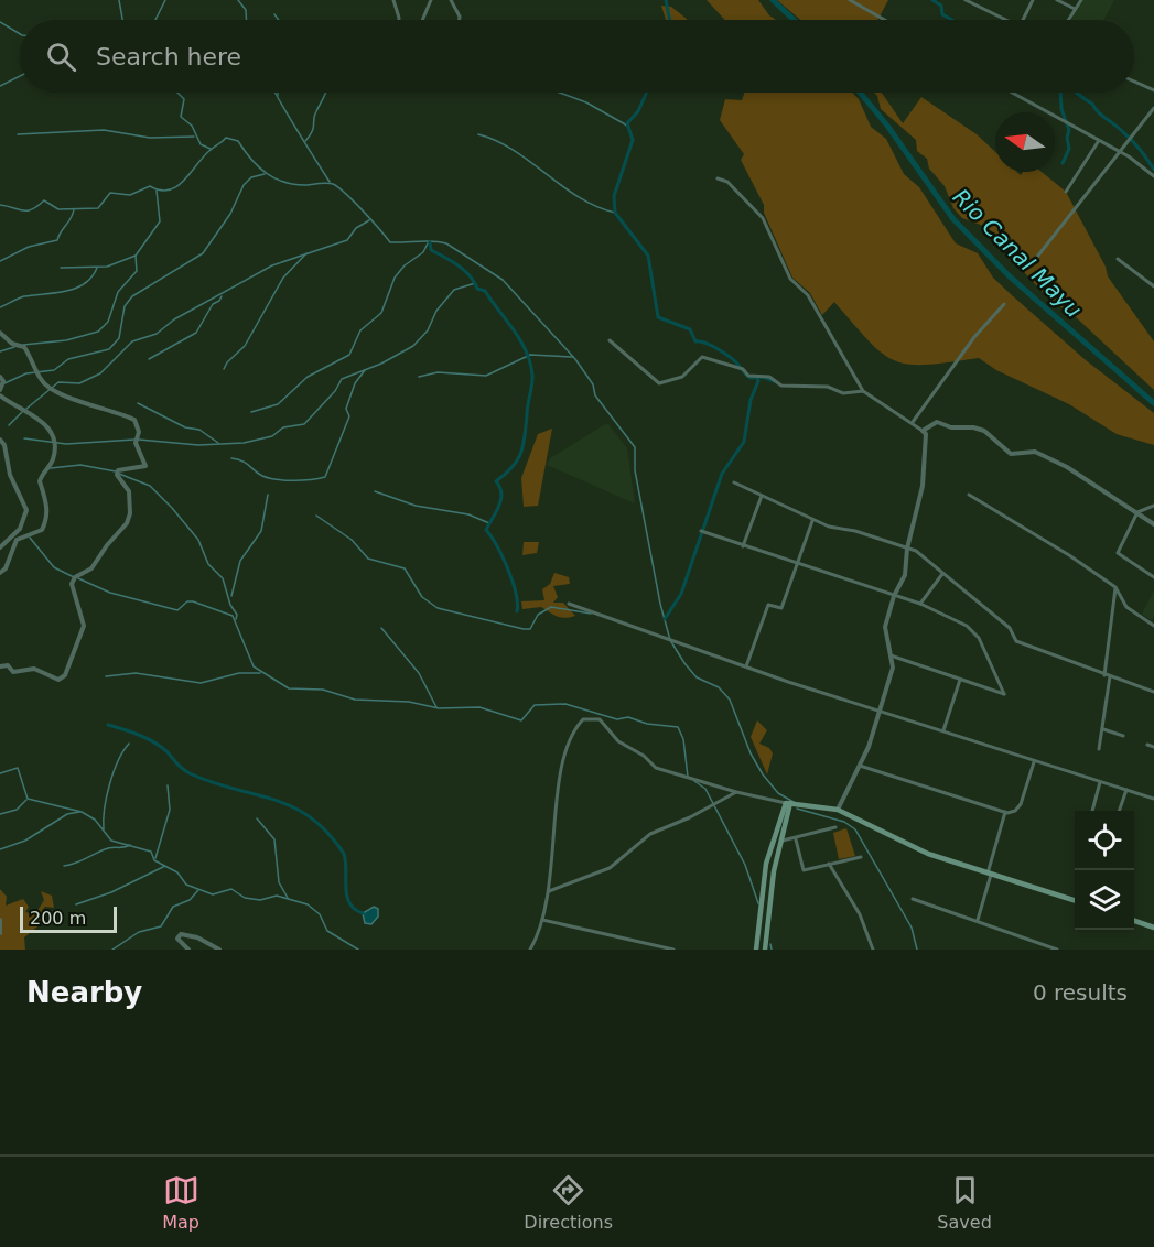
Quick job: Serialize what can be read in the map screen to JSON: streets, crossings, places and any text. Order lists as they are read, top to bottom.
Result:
{
  "water": ["Rio Canal Mayu"],
  "scale_bar": "200 m",
  "north": "left",
  "page": {
    "search": "Search here",
    "scale": "200 m",
    "heading": ["Nearby", "0 results"],
    "nav": ["Map", "Directions", "Saved"]
  }
}
